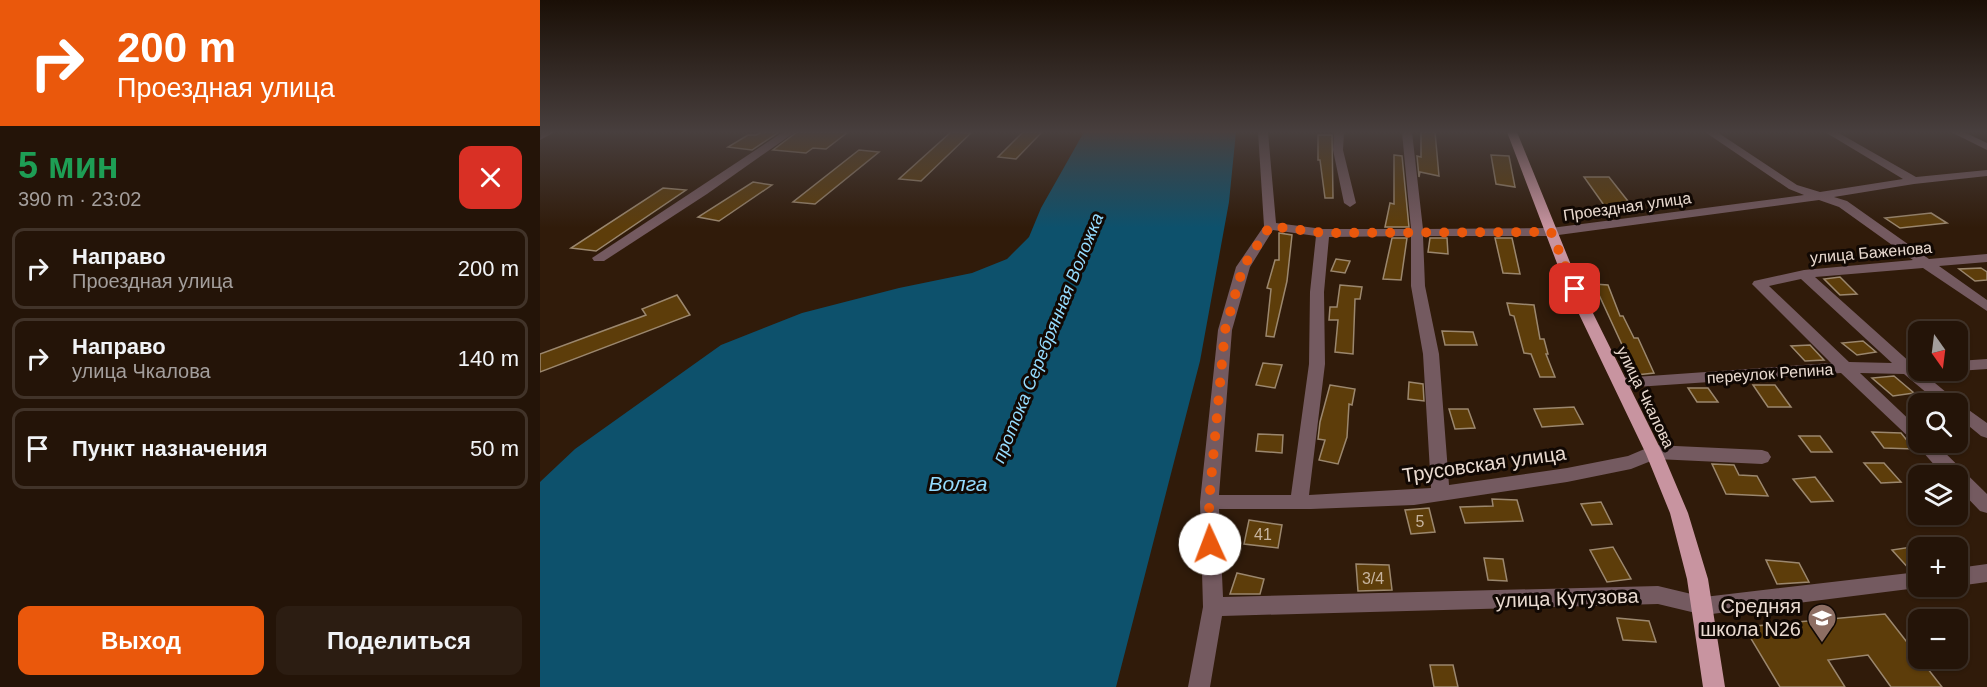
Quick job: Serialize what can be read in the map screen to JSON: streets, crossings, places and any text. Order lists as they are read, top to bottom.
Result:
{
  "streets": {
    "main road": ["улица Чкалова"],
    "street": [
      "Проездная улица",
      "улица Баженова",
      "переулок Репина",
      "Трусовская улица",
      "улица Кутузова"
    ]
  },
  "crossings": [
    ["Проездная улица", "улица Чкалова"],
    ["улица Баженова", "переулок Репина"],
    ["переулок Репина", "улица Чкалова"],
    ["улица Чкалова", "Трусовская улица"],
    ["улица Чкалова", "улица Кутузова"]
  ],
  "water": ["протока Серебрянная Воложка", "Волга"],
  "places": {
    "school or university": ["Средняя школа N26"]
  },
  "house_numbers": ["5", "41", "3/4"],
  "north": "bottom",
  "page": {
    "turn": ["200 m", "Проездная улица"],
    "heading": ["5 мин", "390 m · 23:02"],
    "list": [
      {
        "name": "Направо",
        "note": "Проездная улица",
        "value": "200 m"
      },
      {
        "name": "Направо",
        "note": "улица Чкалова",
        "value": "140 m"
      },
      {
        "name": "Пункт назначения",
        "value": "50 m"
      }
    ],
    "map_buttons": ["+", "−"],
    "buttons": ["Выход", "Поделиться"]
  }
}
